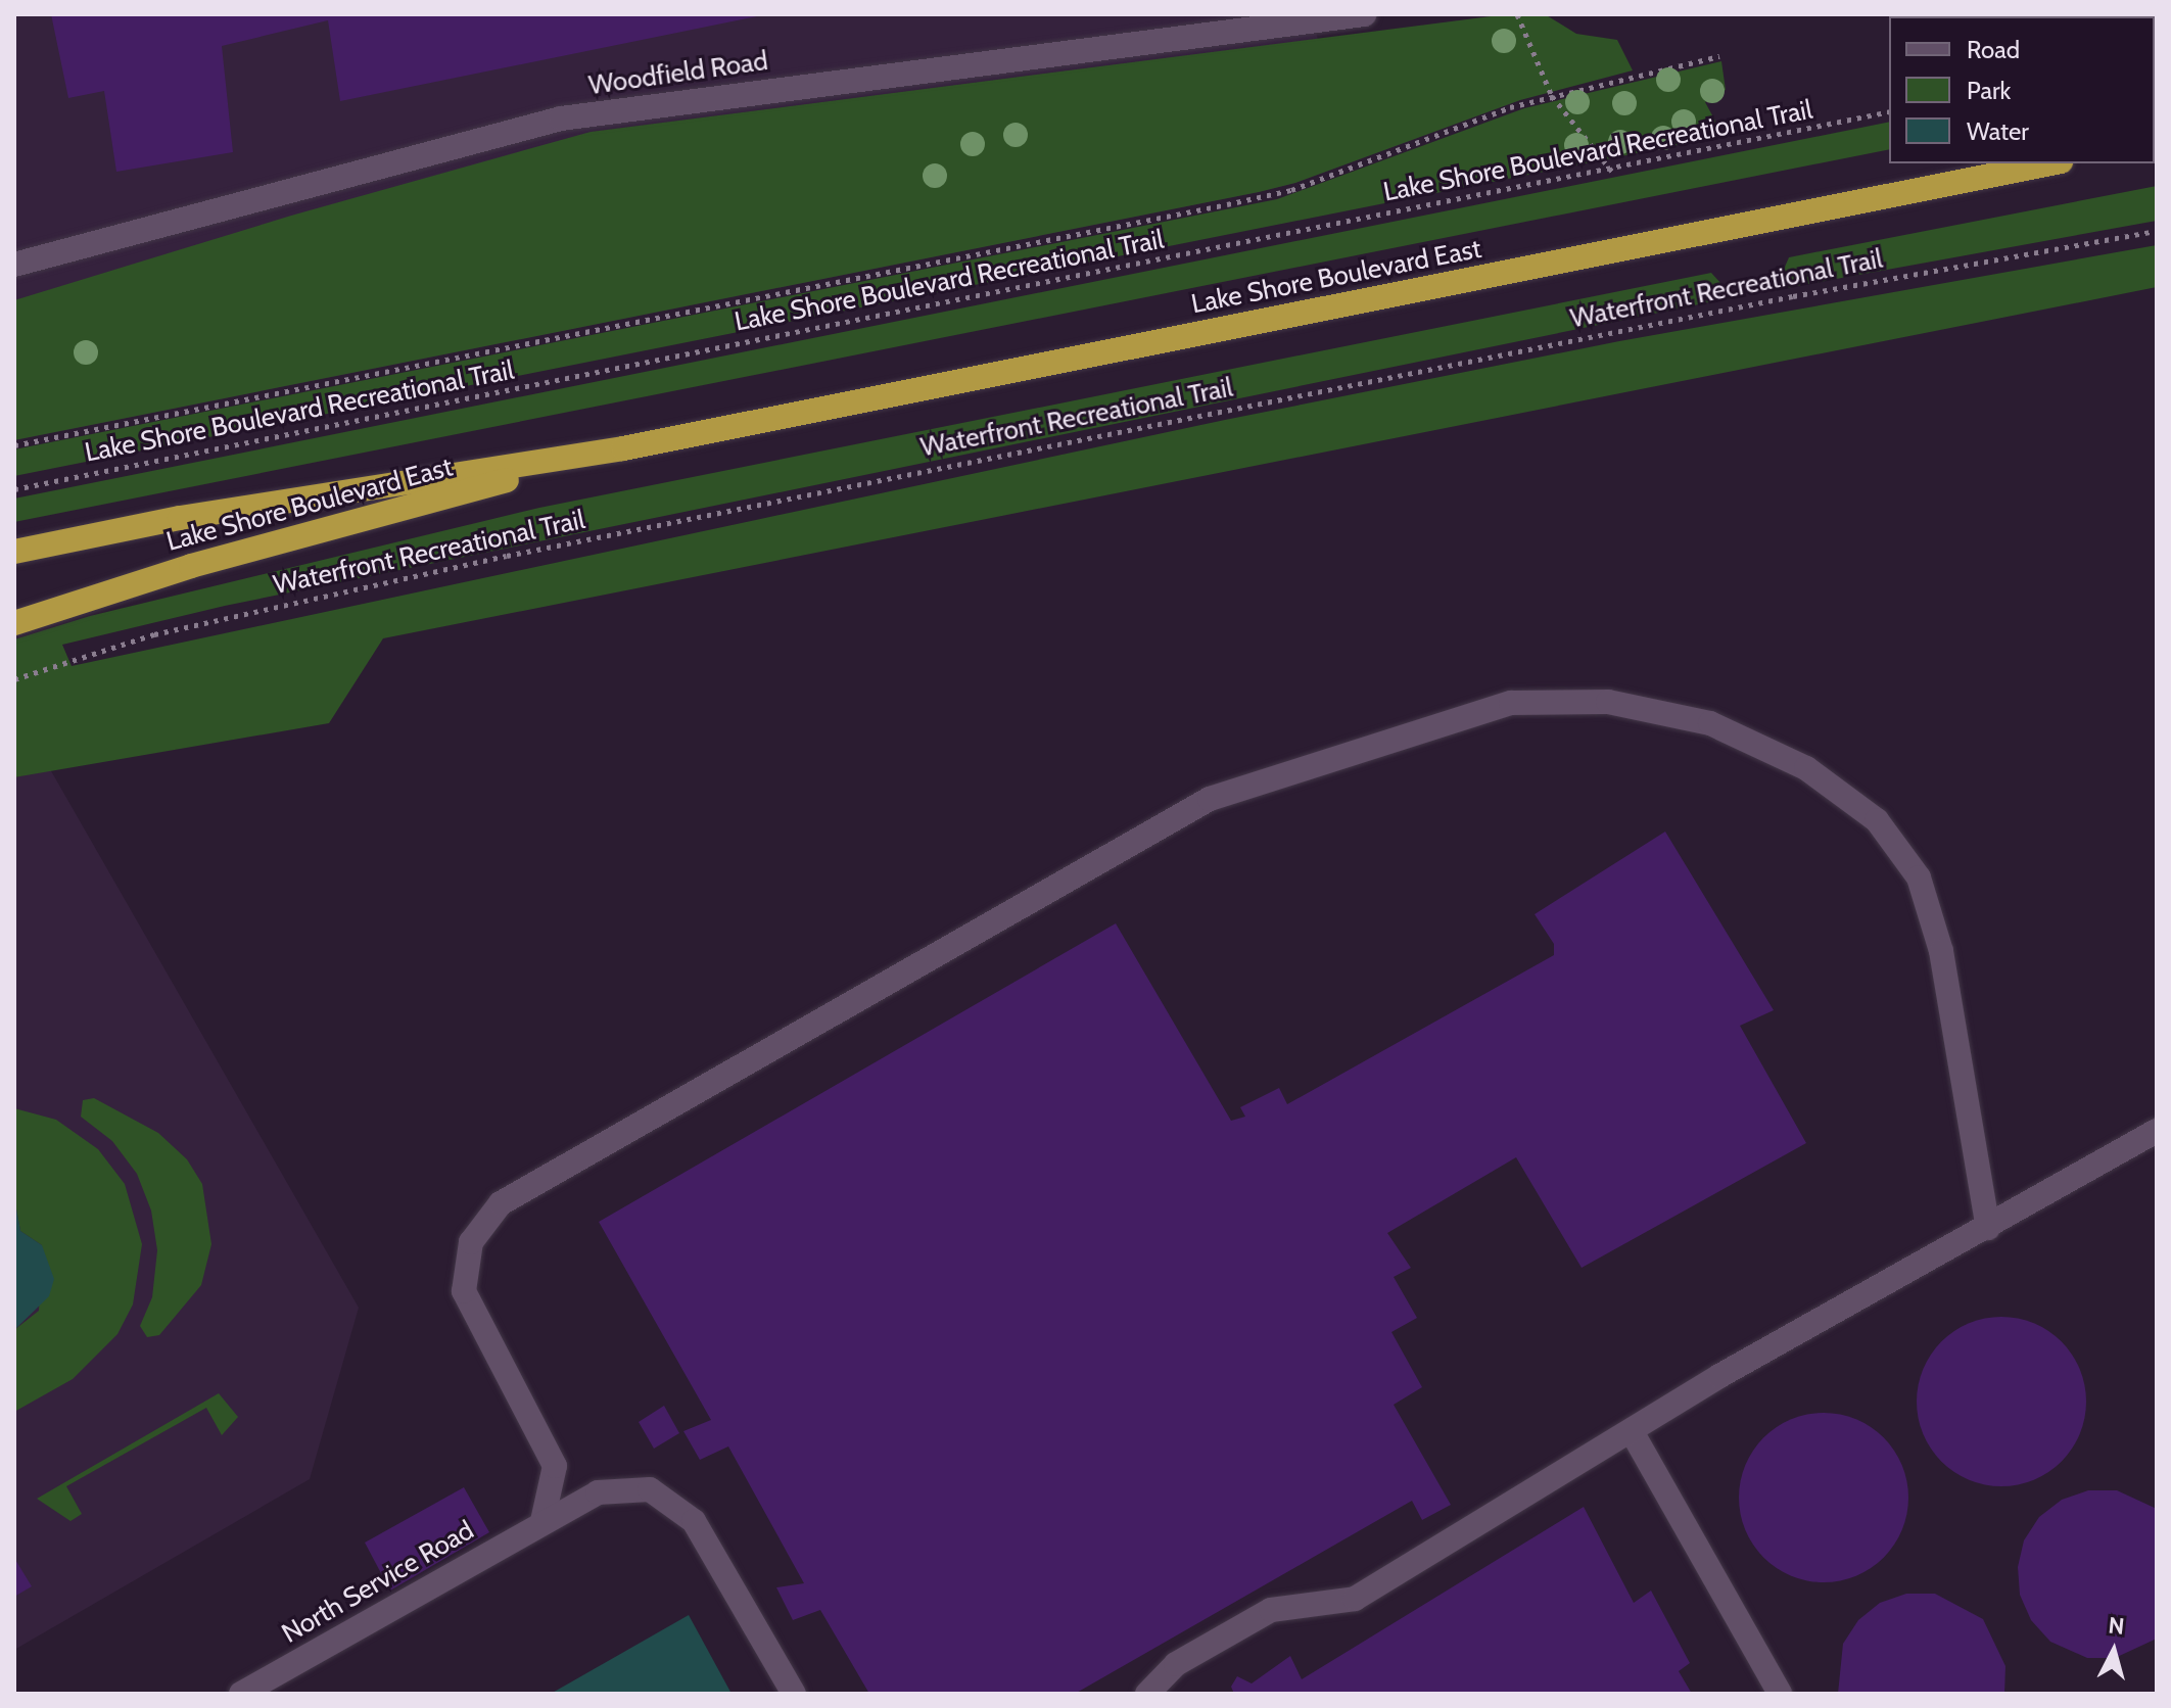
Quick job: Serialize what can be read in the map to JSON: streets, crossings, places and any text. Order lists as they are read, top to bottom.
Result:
{
  "streets": {
    "highway": ["Lake Shore Boulevard East"],
    "street": ["Woodfield Road", "North Service Road"],
    "path": ["Lake Shore Boulevard Recreational Trail", "Waterfront Recreational Trail"]
  },
  "legend": ["Road", "Park", "Water"],
  "north": "top"
}
